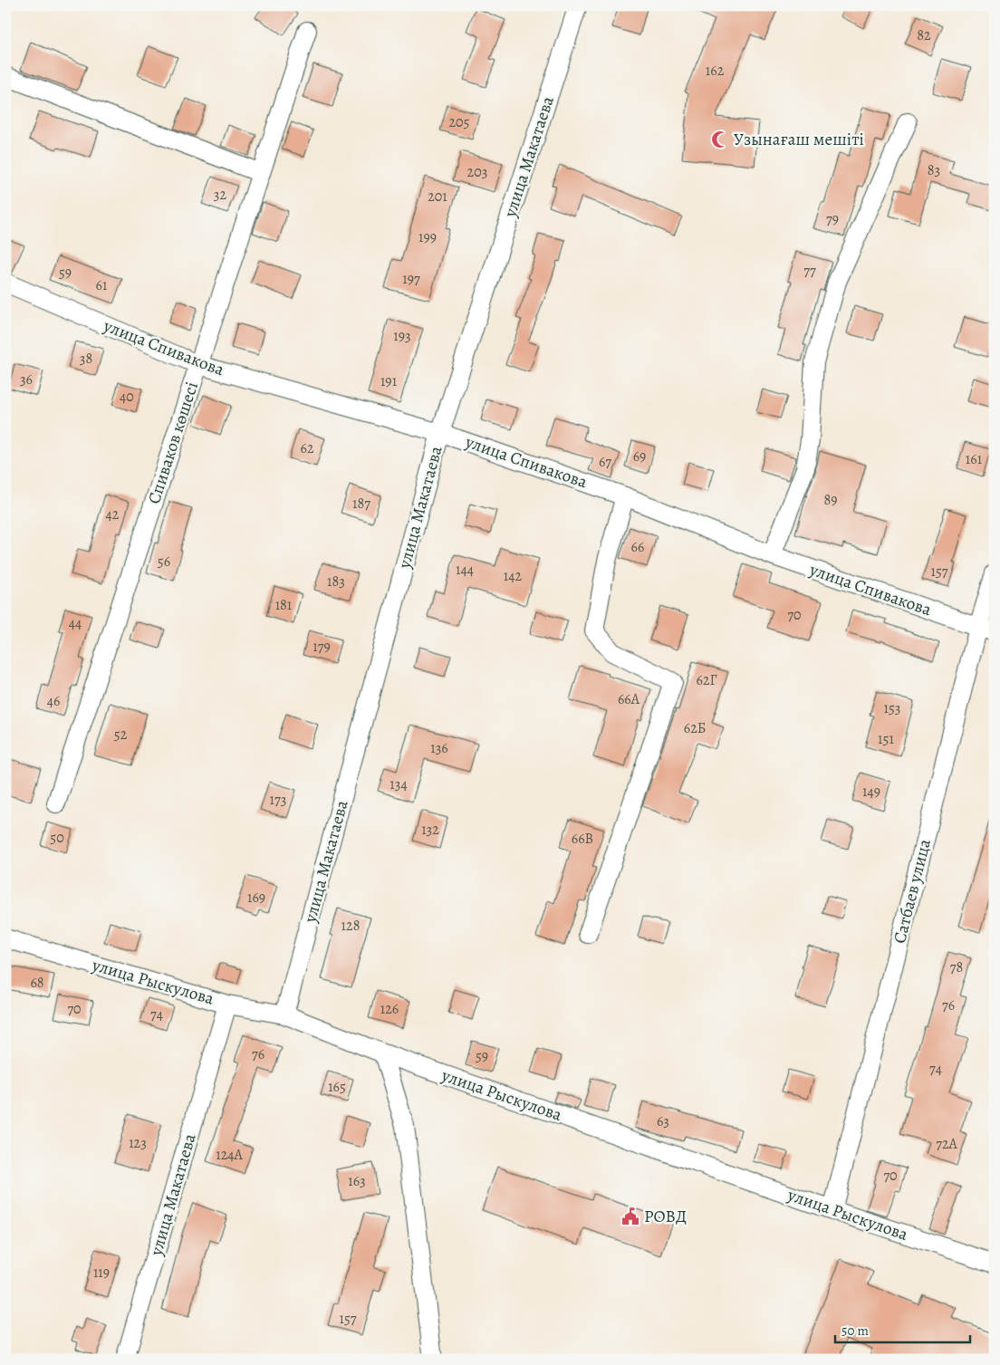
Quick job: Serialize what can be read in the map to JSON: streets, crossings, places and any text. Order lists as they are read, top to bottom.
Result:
{
  "streets": {
    "street": [
      "улица Макатаева",
      "улица Спивакова",
      "Спиваков көшесі",
      "Сатбаев улица",
      "улица Рыскулова"
    ]
  },
  "crossings": [
    ["улица Макатаева", "улица Спивакова"],
    ["улица Макатаева", "улица Рыскулова"],
    ["улица Спивакова", "Спиваков көшесі"],
    ["улица Спивакова", "Сатбаев улица"],
    ["Сатбаев улица", "улица Рыскулова"]
  ],
  "places": {
    "mosque": ["Узынағаш мешіті"],
    "public building": ["РОВД"]
  },
  "house_numbers": [
    "82",
    "162",
    "205",
    "83",
    "203",
    "32",
    "201",
    "79",
    "199",
    "77",
    "59",
    "197",
    "61",
    "193",
    "38",
    "36",
    "191",
    "40",
    "62",
    "69",
    "161",
    "67",
    "89",
    "187",
    "42",
    "66",
    "56",
    "144",
    "157",
    "142",
    "183",
    "181",
    "70",
    "44",
    "179",
    "62Г",
    "66А",
    "46",
    "153",
    "62Б",
    "52",
    "151",
    "136",
    "134",
    "149",
    "173",
    "132",
    "50",
    "66В",
    "169",
    "128",
    "78",
    "68",
    "76",
    "70",
    "126",
    "74",
    "76",
    "59",
    "74",
    "165",
    "63",
    "123",
    "72А",
    "124А",
    "70",
    "163",
    "119",
    "157"
  ],
  "scale_bar": "50 m"
}
